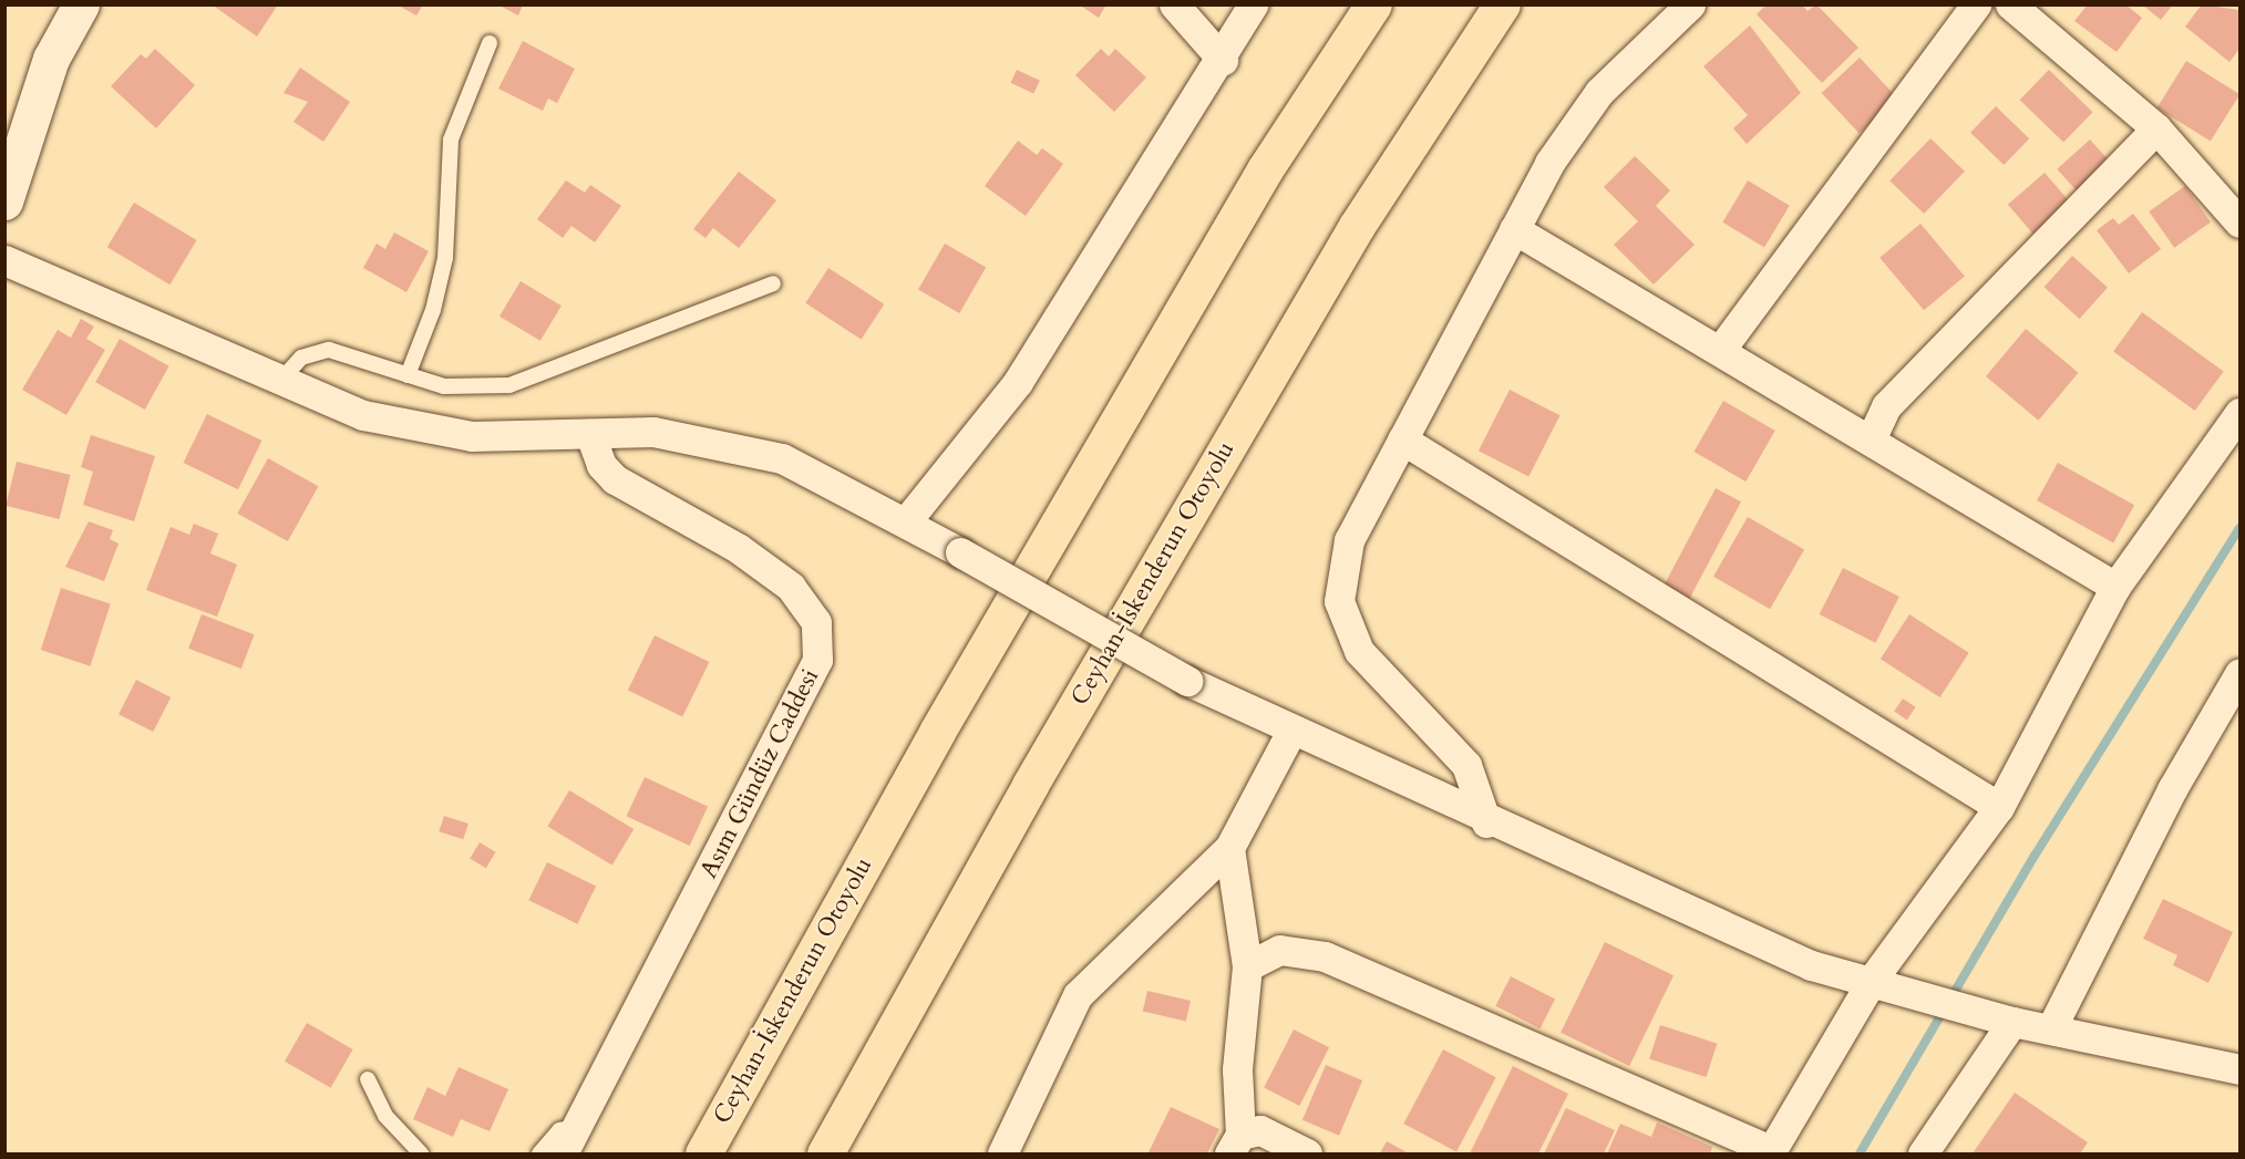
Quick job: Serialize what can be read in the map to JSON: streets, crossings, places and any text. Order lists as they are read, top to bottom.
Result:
{
  "streets": {
    "highway": ["Ceyhan-İskenderun Otoyolu"],
    "street": ["Asım Gündüz Caddesi"]
  }
}
